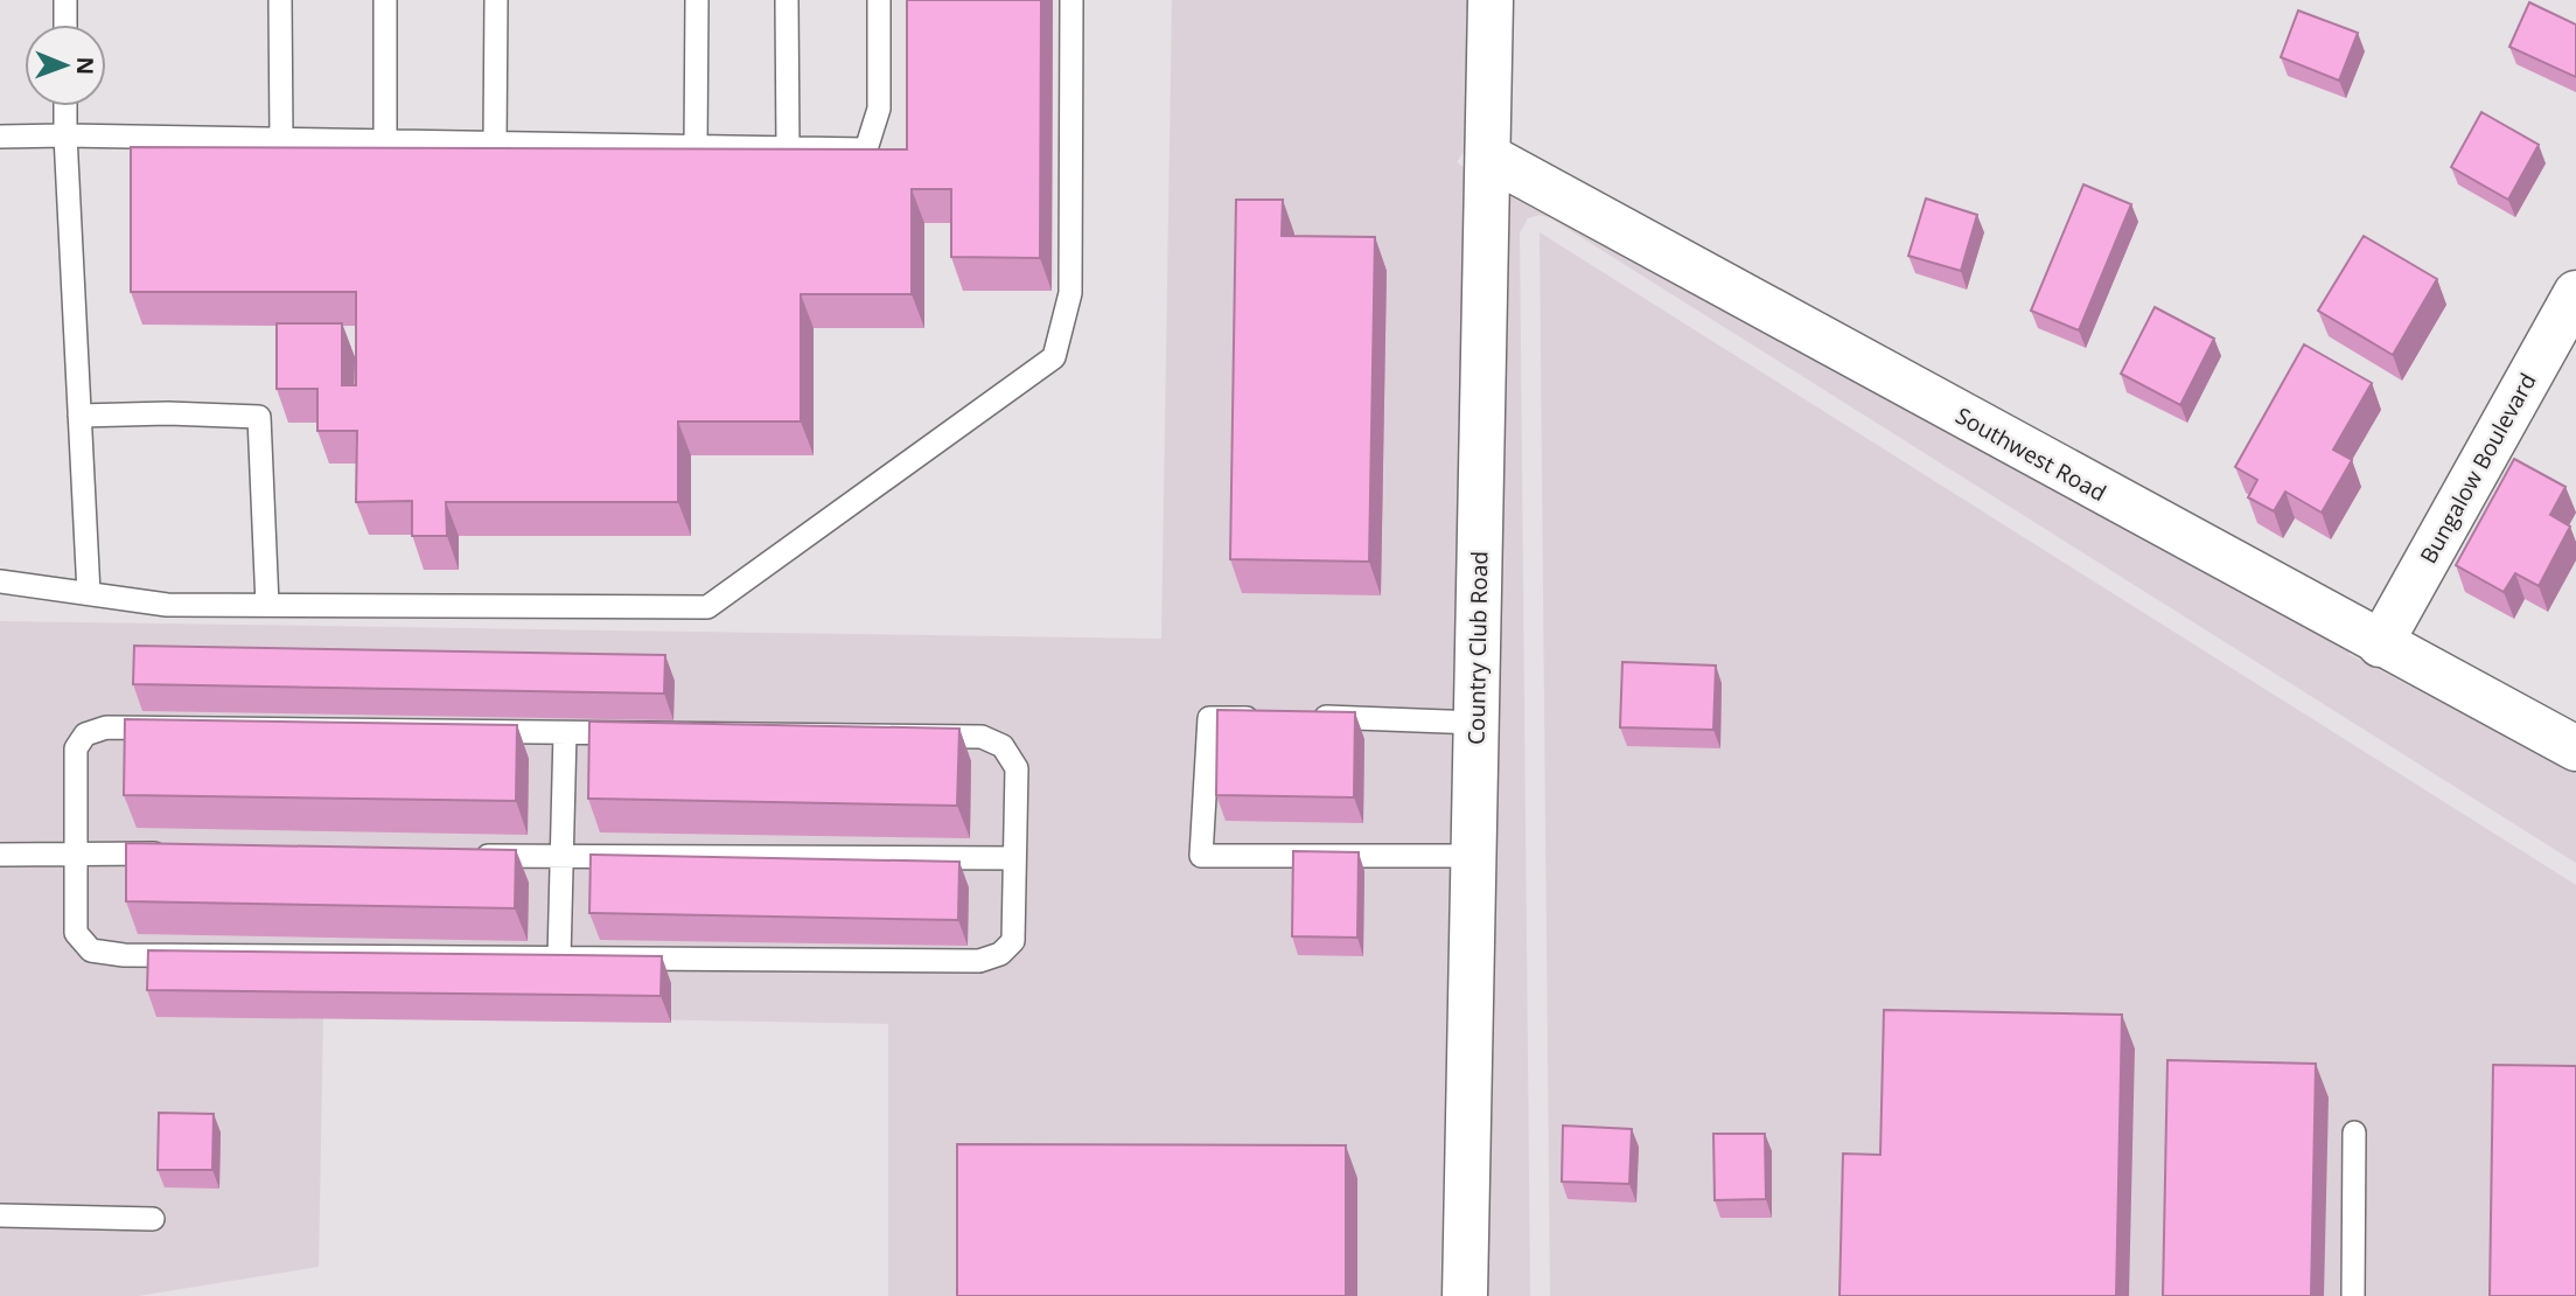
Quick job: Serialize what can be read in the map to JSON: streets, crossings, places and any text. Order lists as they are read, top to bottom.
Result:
{
  "streets": {
    "street": ["Southwest Road", "Bungalow Boulevard", "Country Club Road"]
  },
  "crossings": [
    ["Southwest Road", "Bungalow Boulevard"],
    ["Southwest Road", "Country Club Road"]
  ],
  "north": "right"
}
